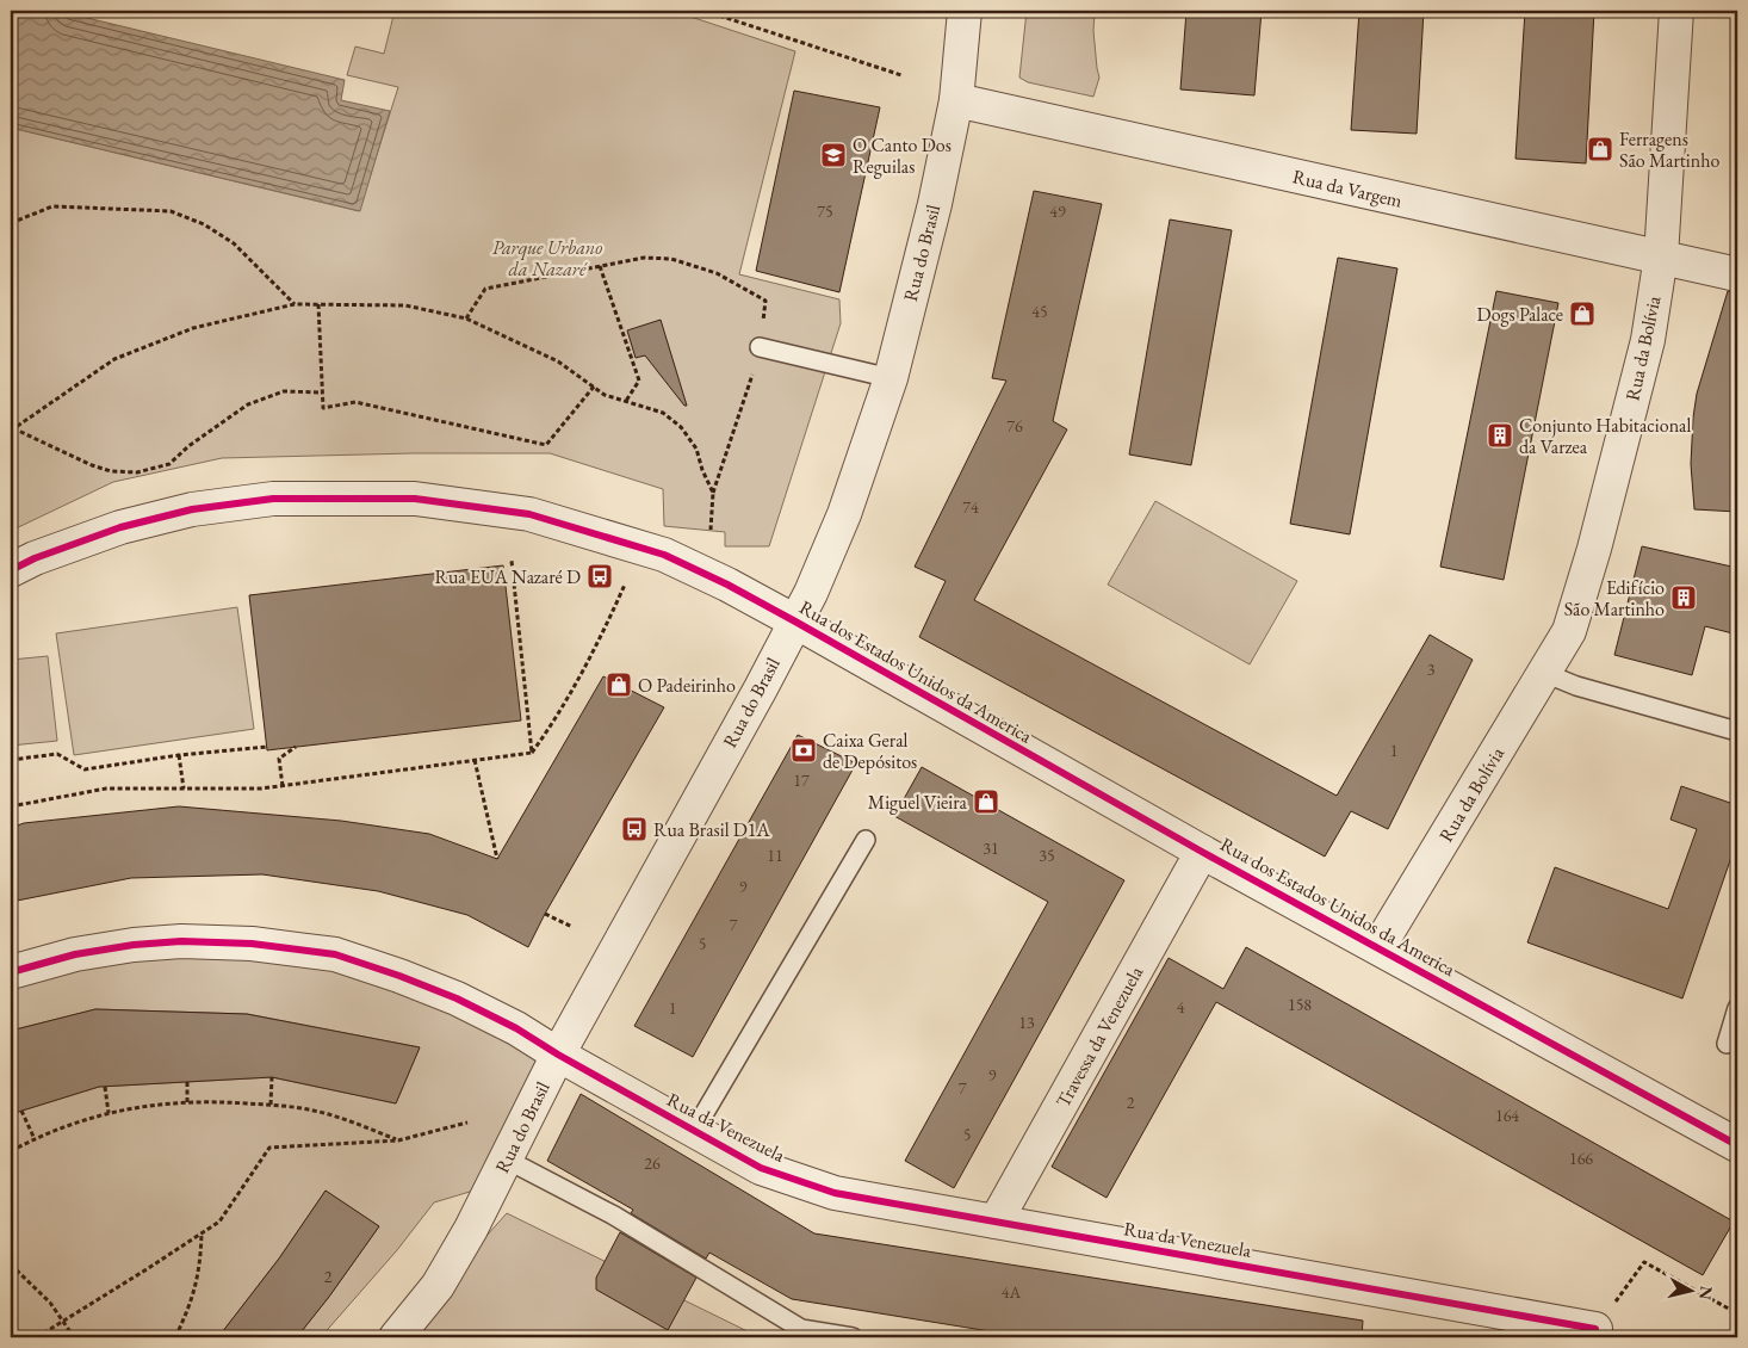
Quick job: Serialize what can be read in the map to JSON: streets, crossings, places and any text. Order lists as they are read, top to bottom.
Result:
{
  "streets": {
    "street": [
      "Rua da Vargem",
      "Rua do Brasil",
      "Rua da Bolívia",
      "Rua dos Estados Unidos da America",
      "Travessa da Venezuela",
      "Rua da Venezuela"
    ]
  },
  "crossings": [
    ["Rua da Vargem", "Rua do Brasil"],
    ["Rua da Vargem", "Rua da Bolívia"],
    ["Rua do Brasil", "Rua dos Estados Unidos da America"],
    ["Rua do Brasil", "Rua da Venezuela"],
    ["Rua da Bolívia", "Rua dos Estados Unidos da America"],
    ["Rua dos Estados Unidos da America", "Travessa da Venezuela"],
    ["Travessa da Venezuela", "Rua da Venezuela"]
  ],
  "parks": ["Parque Urbano da Nazaré"],
  "places": {
    "shop": [
      "Ferragens São Martinho",
      "Dogs Palace",
      "O Padeirinho",
      "Miguel Vieira"
    ],
    "school or university": ["O Canto Dos Reguilas"],
    "building": ["Conjunto Habitacional da Varzea", "Edifício São Martinho"],
    "bus stop": ["Rua EUA Nazaré D", "Rua Brasil D1A"],
    "bank": ["Caixa Geral de Depósitos"]
  },
  "house_numbers": [
    "75",
    "49",
    "45",
    "76",
    "74",
    "3",
    "1",
    "17",
    "31",
    "11",
    "35",
    "9",
    "7",
    "5",
    "158",
    "4",
    "1",
    "13",
    "9",
    "7",
    "2",
    "164",
    "5",
    "166",
    "26",
    "2",
    "4A"
  ],
  "north": "right"
}
